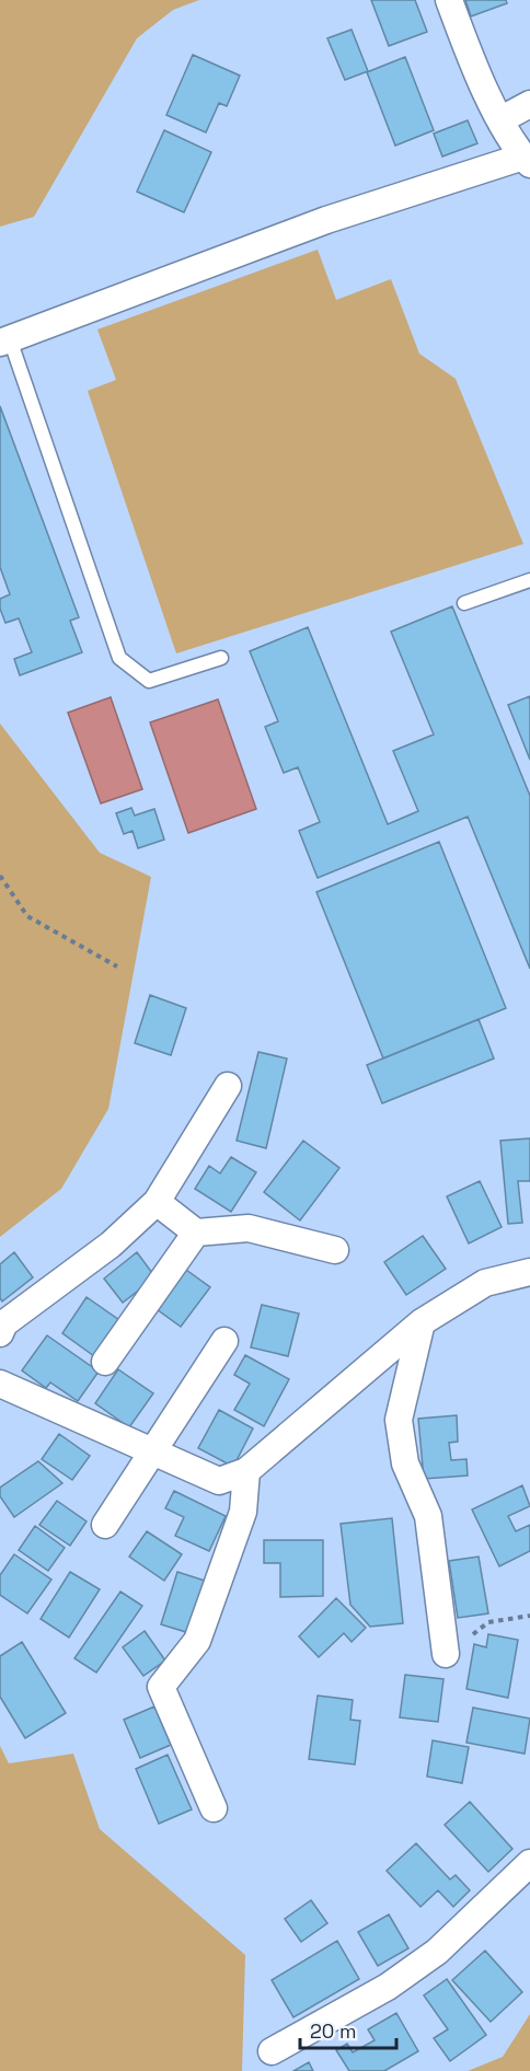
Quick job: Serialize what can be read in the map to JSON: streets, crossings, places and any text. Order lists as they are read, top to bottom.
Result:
{
  "scale_bar": "20 m"
}
